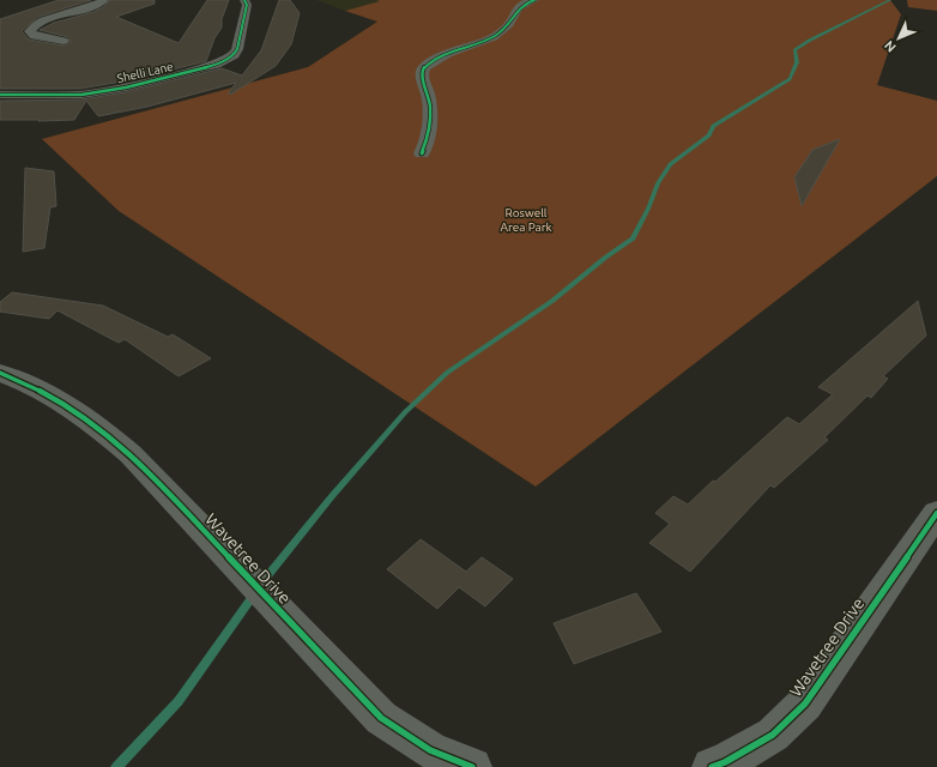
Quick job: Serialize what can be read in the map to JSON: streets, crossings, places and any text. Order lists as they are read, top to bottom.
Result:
{
  "streets": {
    "street": ["Shelli Lane", "Wavetree Drive"]
  },
  "parks": ["Roswell Area Park"],
  "north": "bottom left"
}
